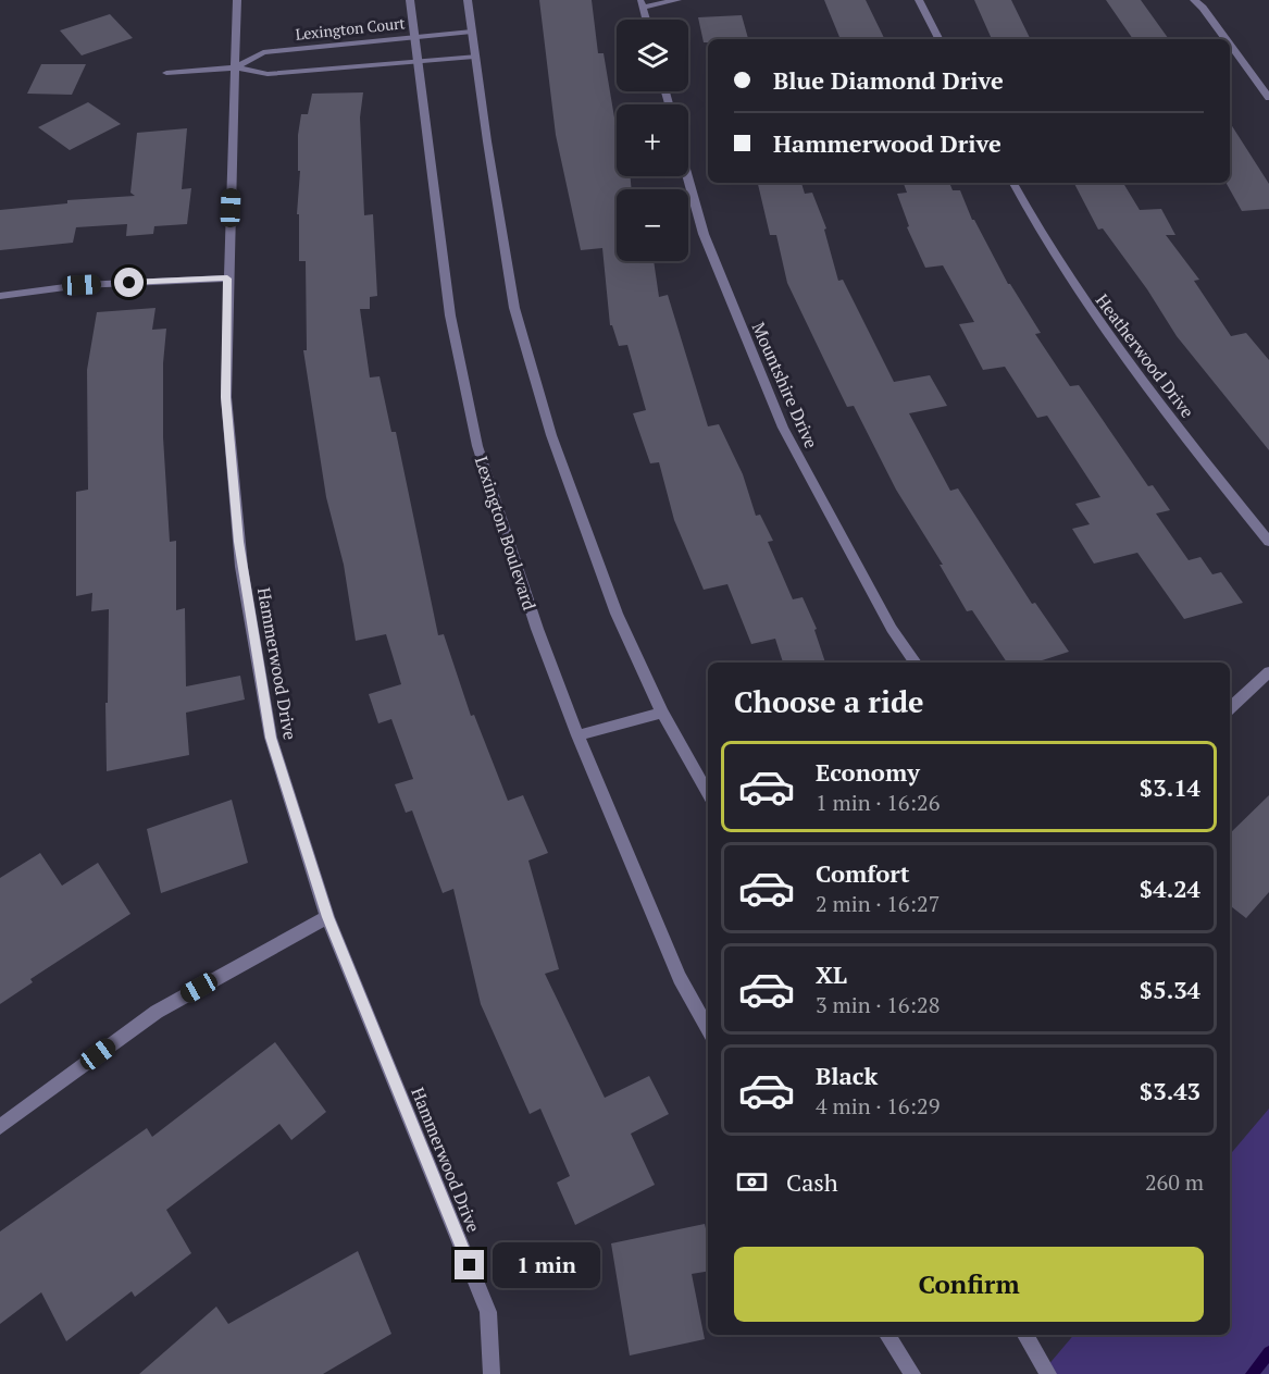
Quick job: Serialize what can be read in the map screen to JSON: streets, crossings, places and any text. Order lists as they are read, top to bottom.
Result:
{
  "streets": {
    "street": [
      "Lexington Court",
      "Heatherwood Drive",
      "Mountshire Drive",
      "Lexington Boulevard",
      "Hammerwood Drive"
    ]
  },
  "crossings": [
    ["Lexington Court", "Lexington Boulevard"],
    ["Lexington Court", "Hammerwood Drive"]
  ],
  "page": {
    "map_buttons": ["+", "−"],
    "banner": ["Blue Diamond Drive", "Hammerwood Drive"],
    "heading": "Choose a ride",
    "list": [
      {
        "name": "Economy",
        "note": "1 min · 16:26",
        "value": "$3.14"
      },
      {
        "name": "Comfort",
        "note": "2 min · 16:27",
        "value": "$4.24"
      },
      {
        "name": "XL",
        "note": "3 min · 16:28",
        "value": "$5.34"
      },
      {
        "name": "Black",
        "note": "4 min · 16:29",
        "value": "$3.43"
      }
    ],
    "pay": ["Cash", "260 m"],
    "buttons": "Confirm",
    "bubble": "1 min"
  }
}
